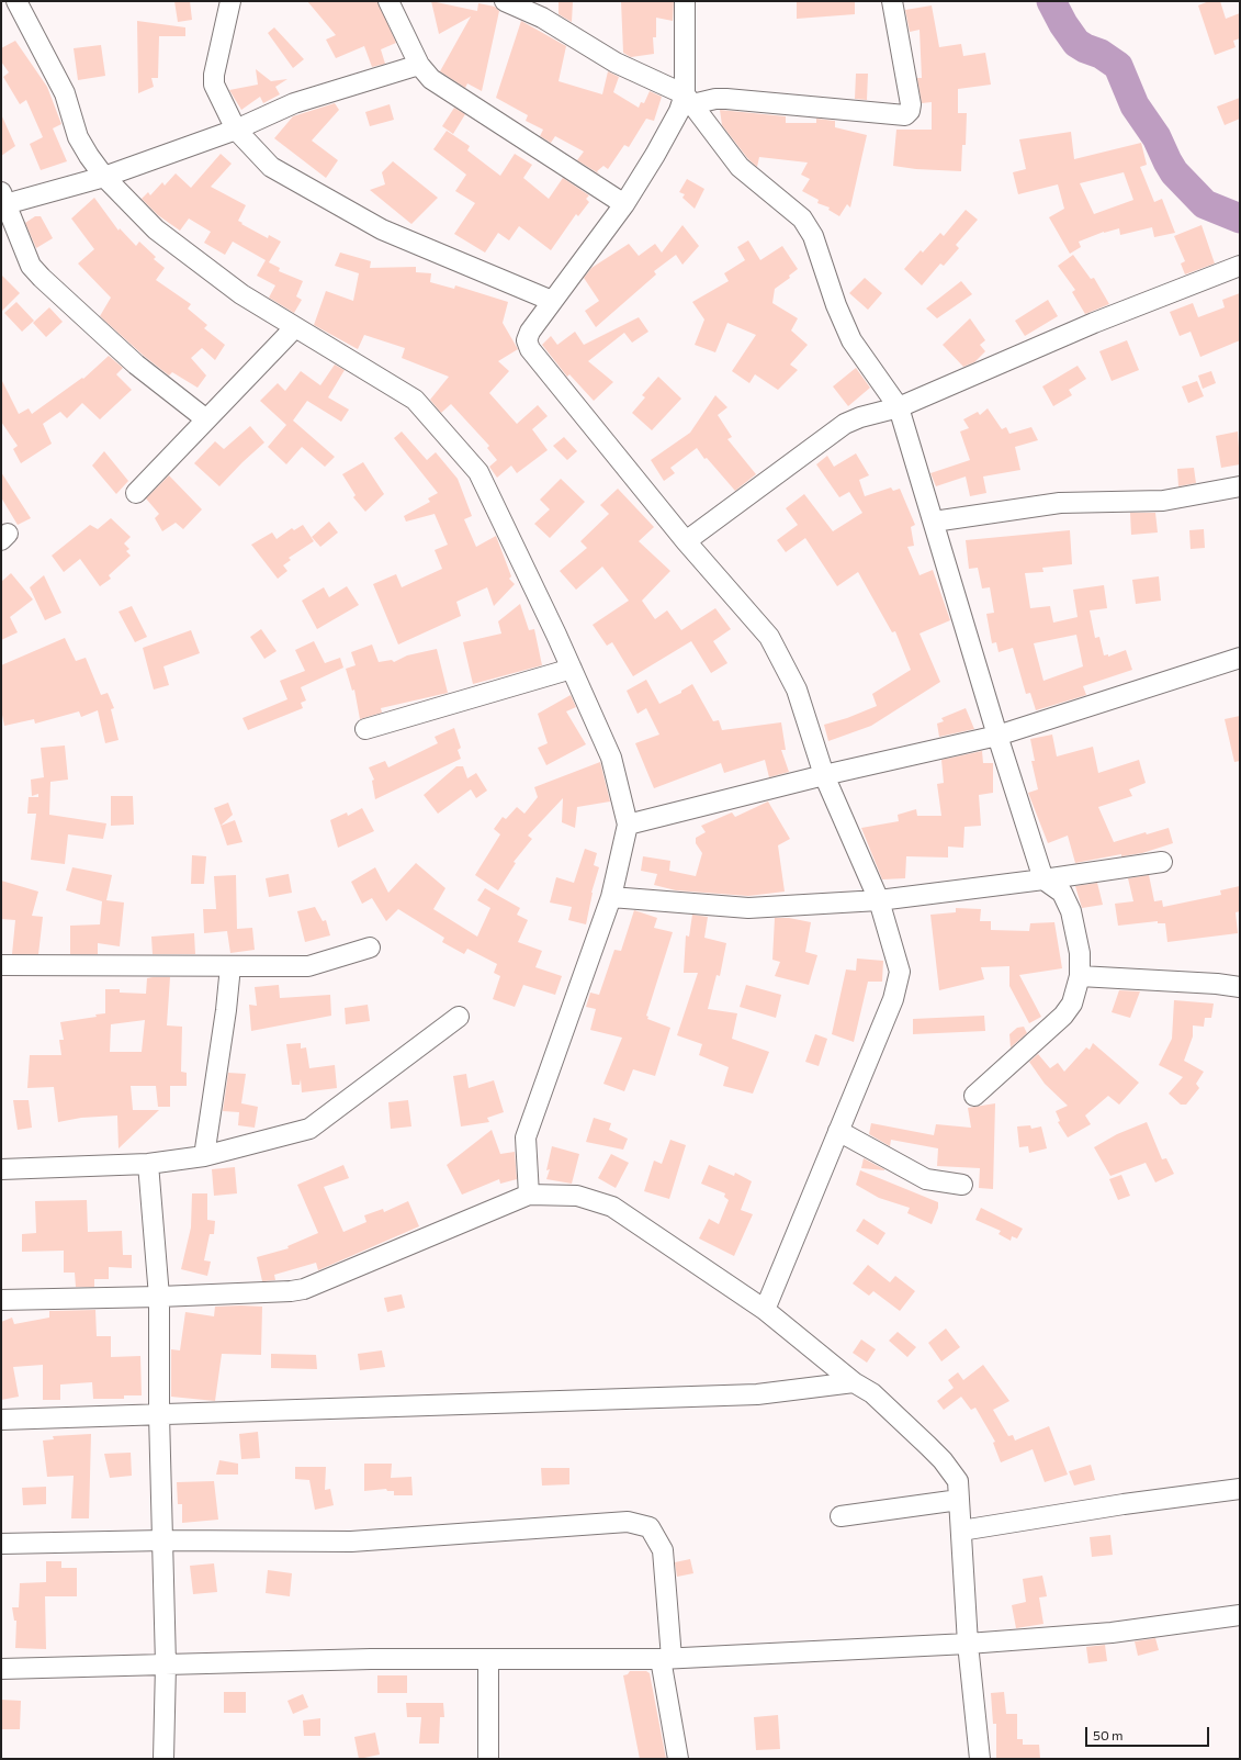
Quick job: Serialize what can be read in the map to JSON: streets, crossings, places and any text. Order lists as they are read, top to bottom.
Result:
{
  "scale_bar": "50 m"
}
